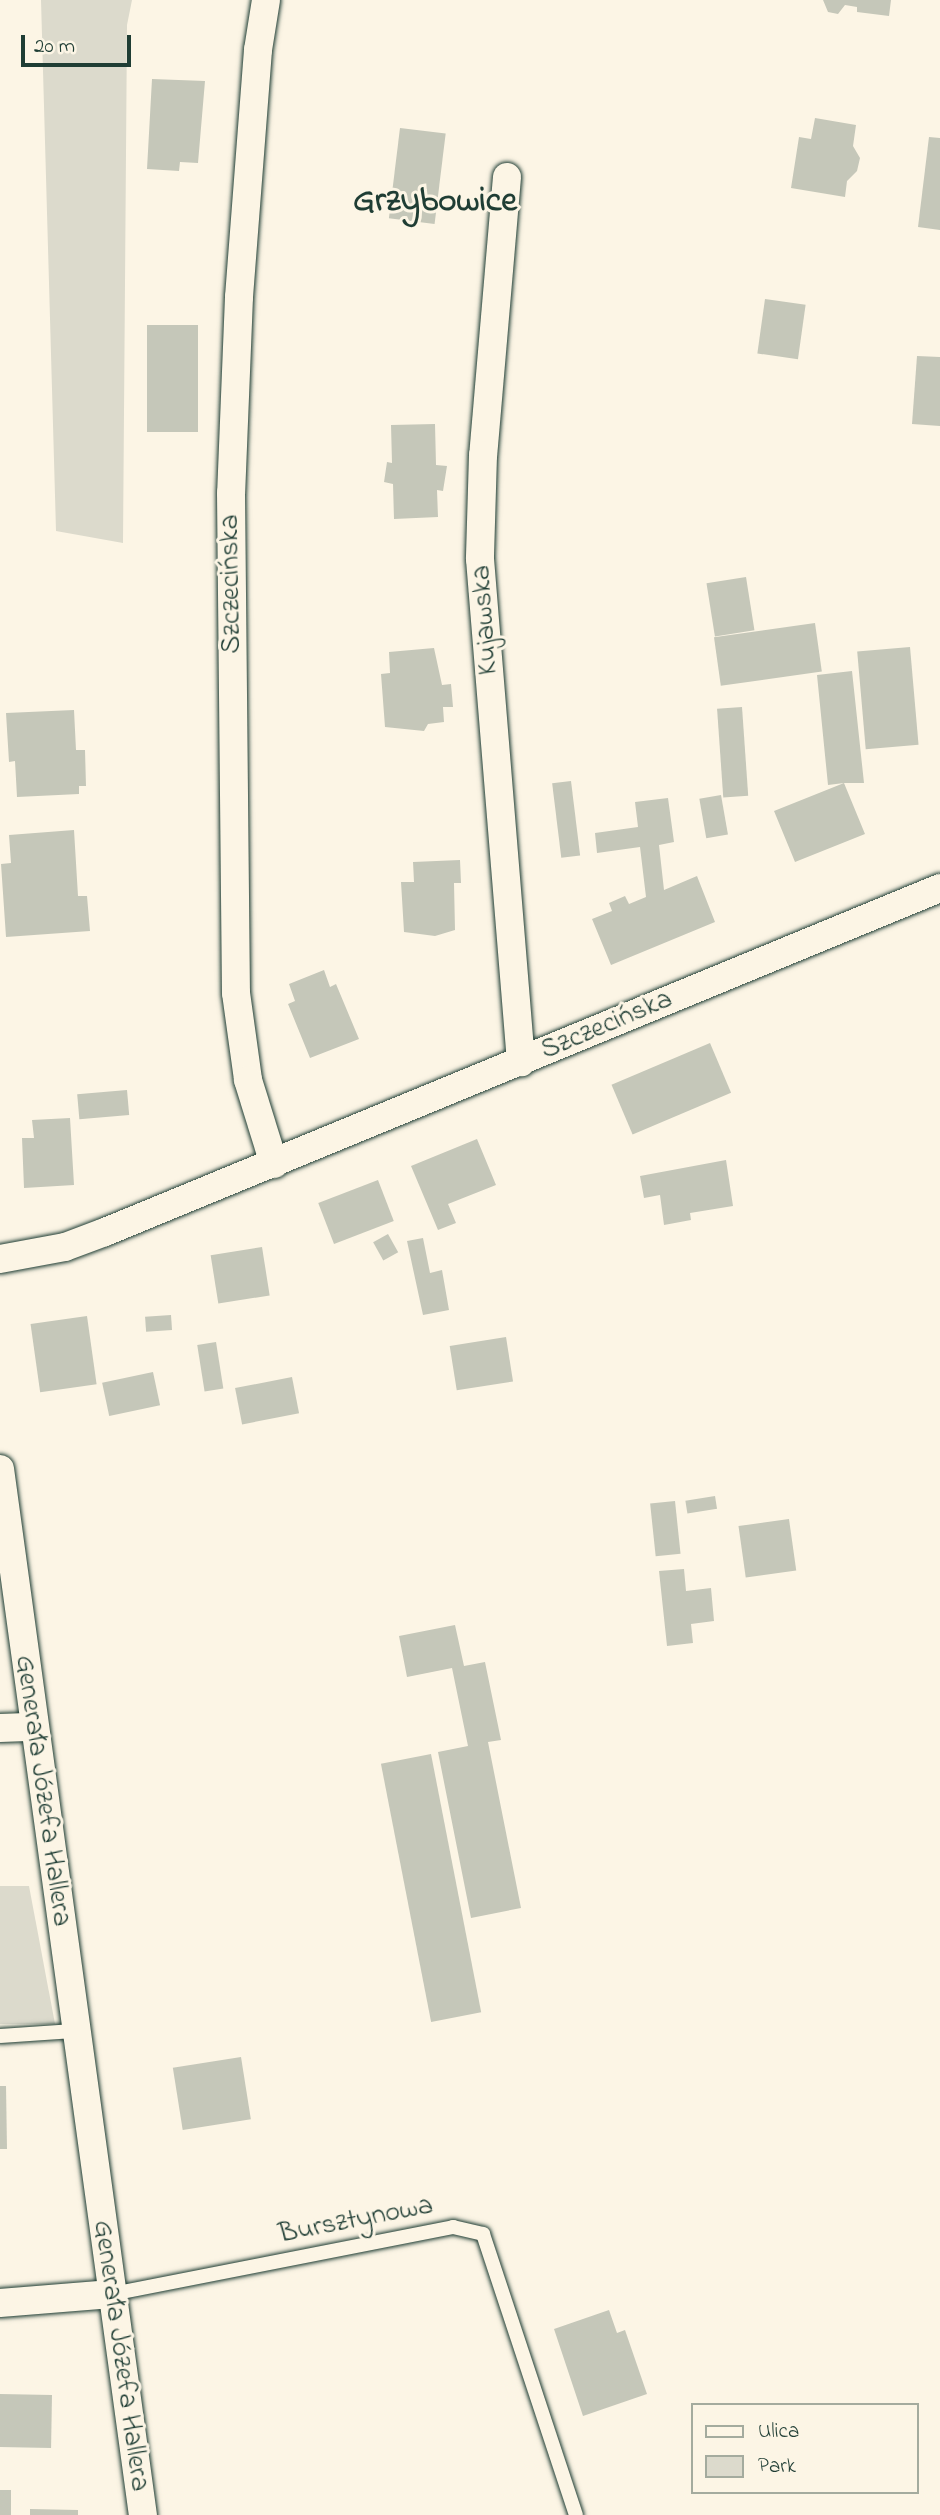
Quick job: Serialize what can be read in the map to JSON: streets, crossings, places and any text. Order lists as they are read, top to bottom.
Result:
{
  "streets": {
    "street": ["Szczecińska", "Kujawska", "Generała Józefa Hallera"],
    "lane": ["Bursztynowa"]
  },
  "crossings": [
    ["Szczecińska", "Kujawska"],
    ["Generała Józefa Hallera", "Bursztynowa"]
  ],
  "districts": ["Grzybowice"],
  "legend": ["Ulica", "Park"],
  "scale_bar": "20 m"
}
